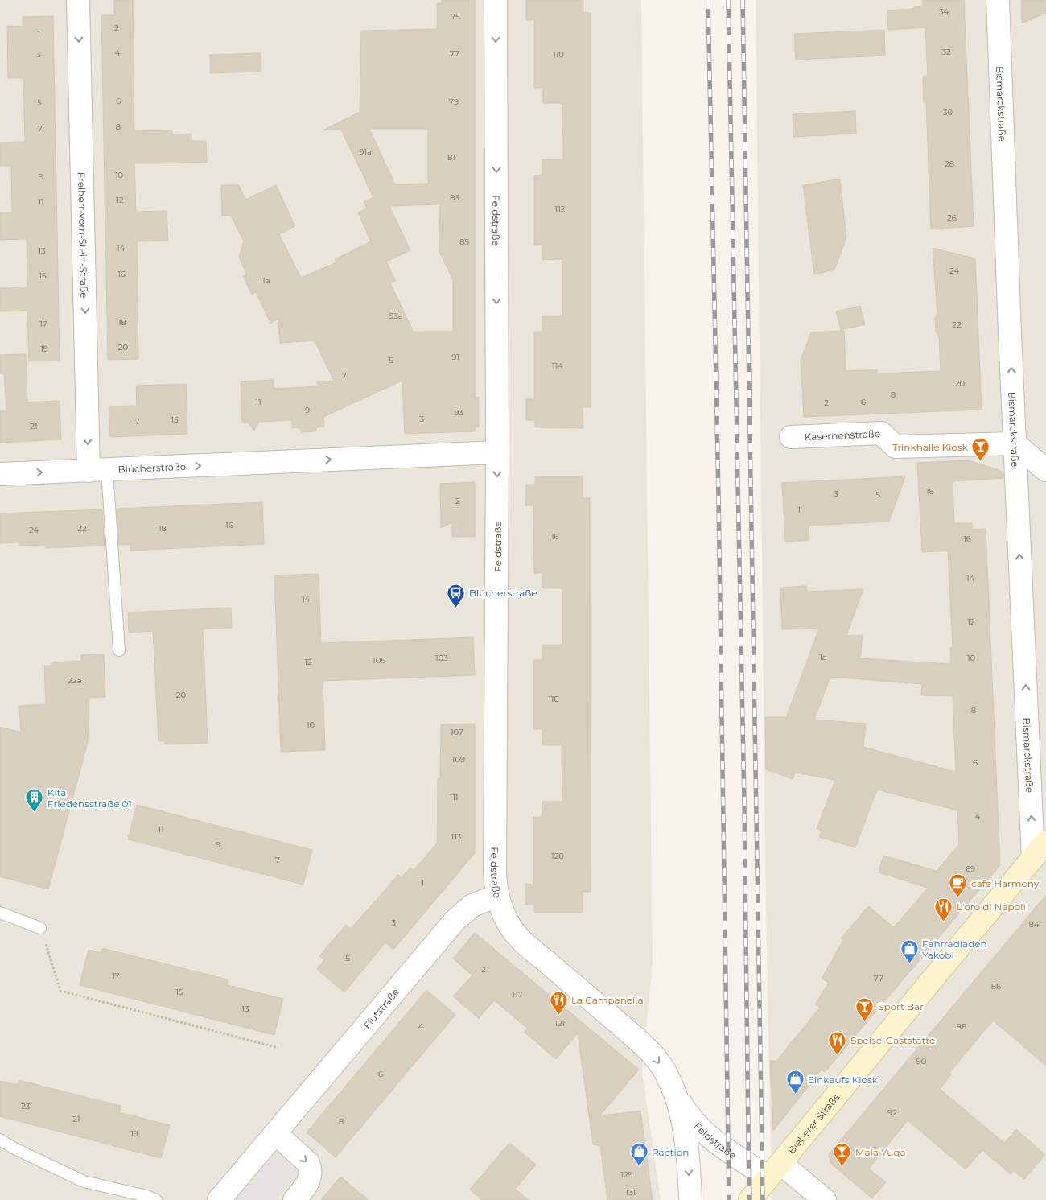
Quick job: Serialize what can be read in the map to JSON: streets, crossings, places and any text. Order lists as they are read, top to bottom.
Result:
{
  "streets": {
    "street": [
      "Bismarckstraße",
      "Feldstraße",
      "Freiherr-vom-Stein-Straße",
      "Kasernenstraße",
      "Blücherstraße",
      "Flutstraße",
      "Bieberer Straße"
    ]
  },
  "crossings": [
    ["Bismarckstraße", "Kasernenstraße"],
    ["Bismarckstraße", "Bieberer Straße"],
    ["Feldstraße", "Blücherstraße"],
    ["Feldstraße", "Flutstraße"],
    ["Feldstraße", "Bieberer Straße"],
    ["Freiherr-vom-Stein-Straße", "Blücherstraße"]
  ],
  "one_way": [
    "Bismarckstraße",
    "Feldstraße",
    "Freiherr-vom-Stein-Straße",
    "Blücherstraße"
  ],
  "places": {
    "bar": ["Trinkhalle Kiosk", "Sport Bar", "Mala Yuga"],
    "bus stop": ["Blücherstraße"],
    "building": ["Kita Friedensstraße 01"],
    "cafe": ["cafe Harmony"],
    "restaurant": ["L'oro di Napoli", "La Campanella", "Speise-Gaststätte"],
    "shop": ["Fahrradladen Yakobi", "Einkaufs Kiosk", "Raction"]
  },
  "house_numbers": [
    "34",
    "75",
    "2",
    "1",
    "32",
    "4",
    "77",
    "3",
    "110",
    "6",
    "79",
    "5",
    "30",
    "8",
    "7",
    "91a",
    "81",
    "28",
    "10",
    "9",
    "83",
    "12",
    "11",
    "112",
    "26",
    "85",
    "14",
    "13",
    "24",
    "16",
    "15",
    "11a",
    "93a",
    "18",
    "17",
    "22",
    "20",
    "19",
    "91",
    "5",
    "114",
    "7",
    "20",
    "8",
    "11",
    "6",
    "2",
    "9",
    "93",
    "3",
    "15",
    "17",
    "21",
    "18",
    "3",
    "5",
    "2",
    "1",
    "16",
    "22",
    "18",
    "24",
    "116",
    "16",
    "14",
    "14",
    "12",
    "1a",
    "103",
    "10",
    "105",
    "12",
    "22a",
    "20",
    "118",
    "8",
    "10",
    "107",
    "109",
    "6",
    "111",
    "4",
    "11",
    "113",
    "9",
    "120",
    "7",
    "69",
    "1",
    "3",
    "84",
    "5",
    "2",
    "17",
    "77",
    "86",
    "15",
    "117",
    "13",
    "121",
    "4",
    "88",
    "90",
    "6",
    "23",
    "92",
    "21",
    "8",
    "19",
    "129",
    "131"
  ]
}
